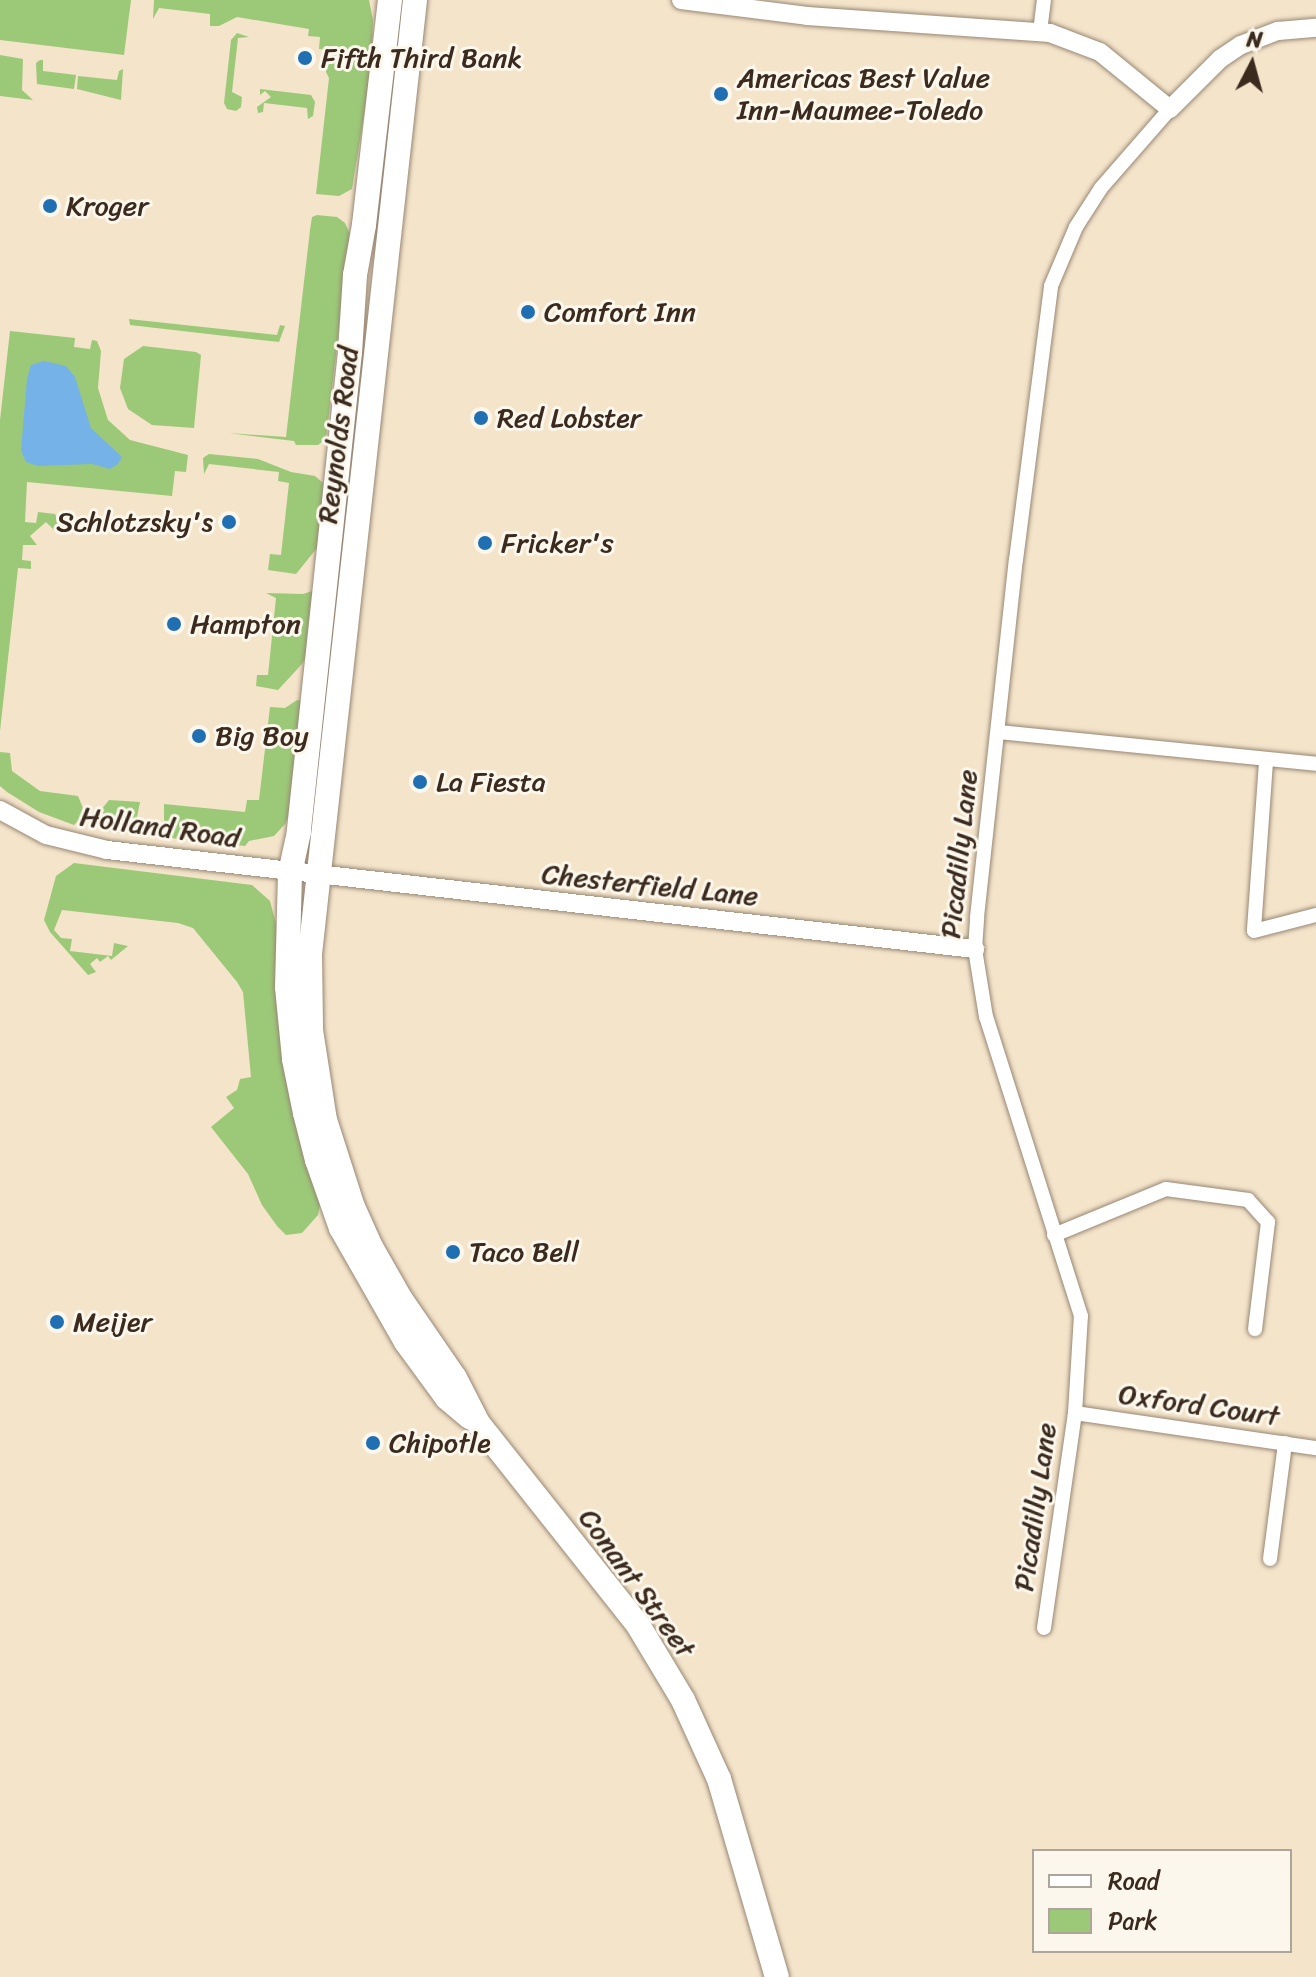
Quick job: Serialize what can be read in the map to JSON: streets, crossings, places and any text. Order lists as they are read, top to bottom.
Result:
{
  "streets": {
    "main road": ["Reynolds Road", "Conant Street"],
    "street": [
      "Holland Road",
      "Picadilly Lane",
      "Chesterfield Lane",
      "Oxford Court"
    ]
  },
  "crossings": [
    ["Reynolds Road", "Holland Road"],
    ["Reynolds Road", "Chesterfield Lane"],
    ["Reynolds Road", "Conant Street"],
    ["Holland Road", "Chesterfield Lane"],
    ["Holland Road", "Conant Street"],
    ["Picadilly Lane", "Chesterfield Lane"],
    ["Picadilly Lane", "Oxford Court"],
    ["Chesterfield Lane", "Conant Street"]
  ],
  "places": [
    "Fifth Third Bank",
    "Americas Best Value Inn-Maumee-Toledo",
    "Kroger",
    "Comfort Inn",
    "Red Lobster",
    "Schlotzsky's",
    "Fricker's",
    "Hampton",
    "Big Boy",
    "La Fiesta",
    "Taco Bell",
    "Meijer",
    "Chipotle"
  ],
  "legend": ["Road", "Park"],
  "north": "top"
}
